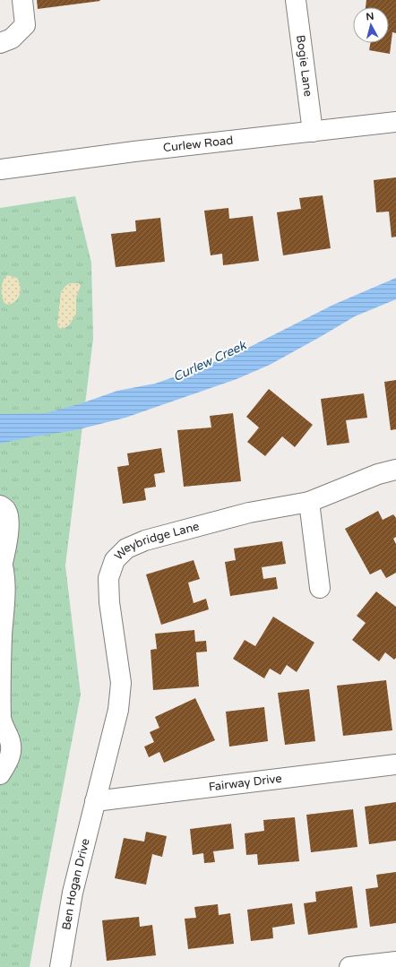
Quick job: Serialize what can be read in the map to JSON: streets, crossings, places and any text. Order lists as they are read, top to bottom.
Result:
{
  "streets": {
    "street": [
      "Bogie Lane",
      "Curlew Road",
      "Weybridge Lane",
      "Fairway Drive",
      "Ben Hogan Drive"
    ]
  },
  "crossings": [
    ["Bogie Lane", "Curlew Road"],
    ["Weybridge Lane", "Fairway Drive"],
    ["Weybridge Lane", "Ben Hogan Drive"],
    ["Fairway Drive", "Ben Hogan Drive"]
  ],
  "water": ["Curlew Creek"],
  "north": "top"
}
